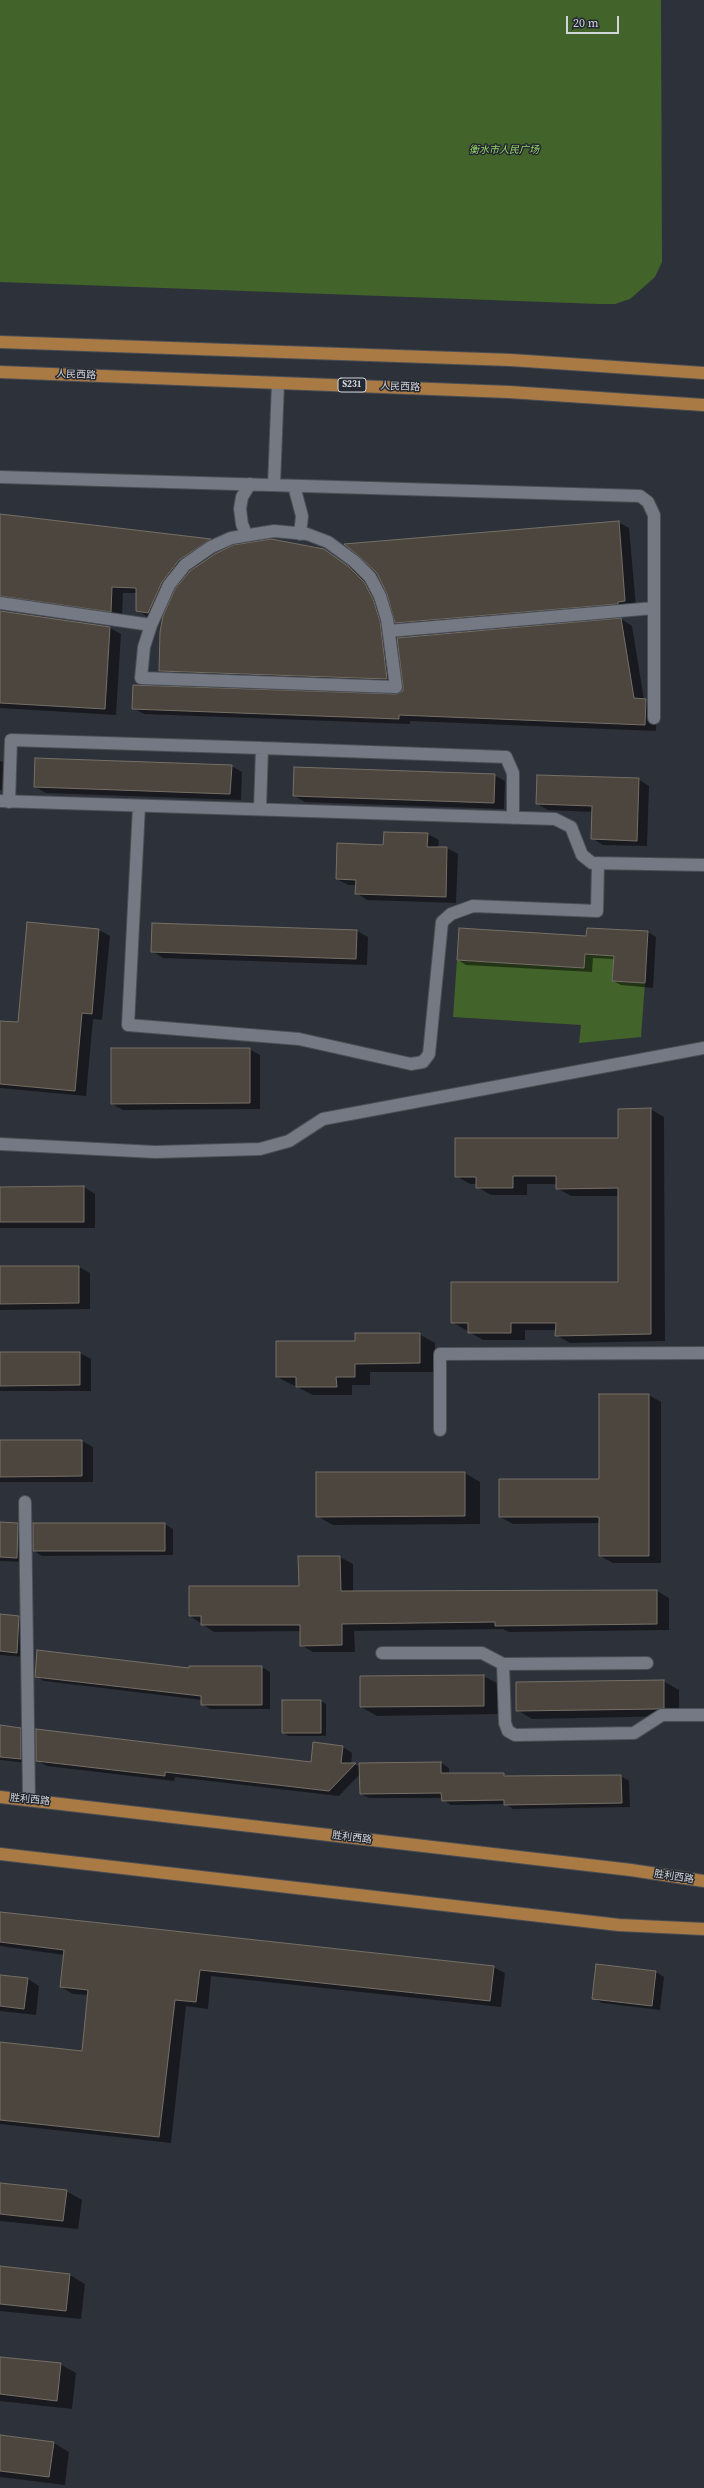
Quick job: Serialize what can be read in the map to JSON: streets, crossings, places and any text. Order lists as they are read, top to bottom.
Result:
{
  "streets": {
    "main road": ["人民西路", "S231", "胜利西路"]
  },
  "parks": ["衡水市人民广场"],
  "scale_bar": "20 m"
}
